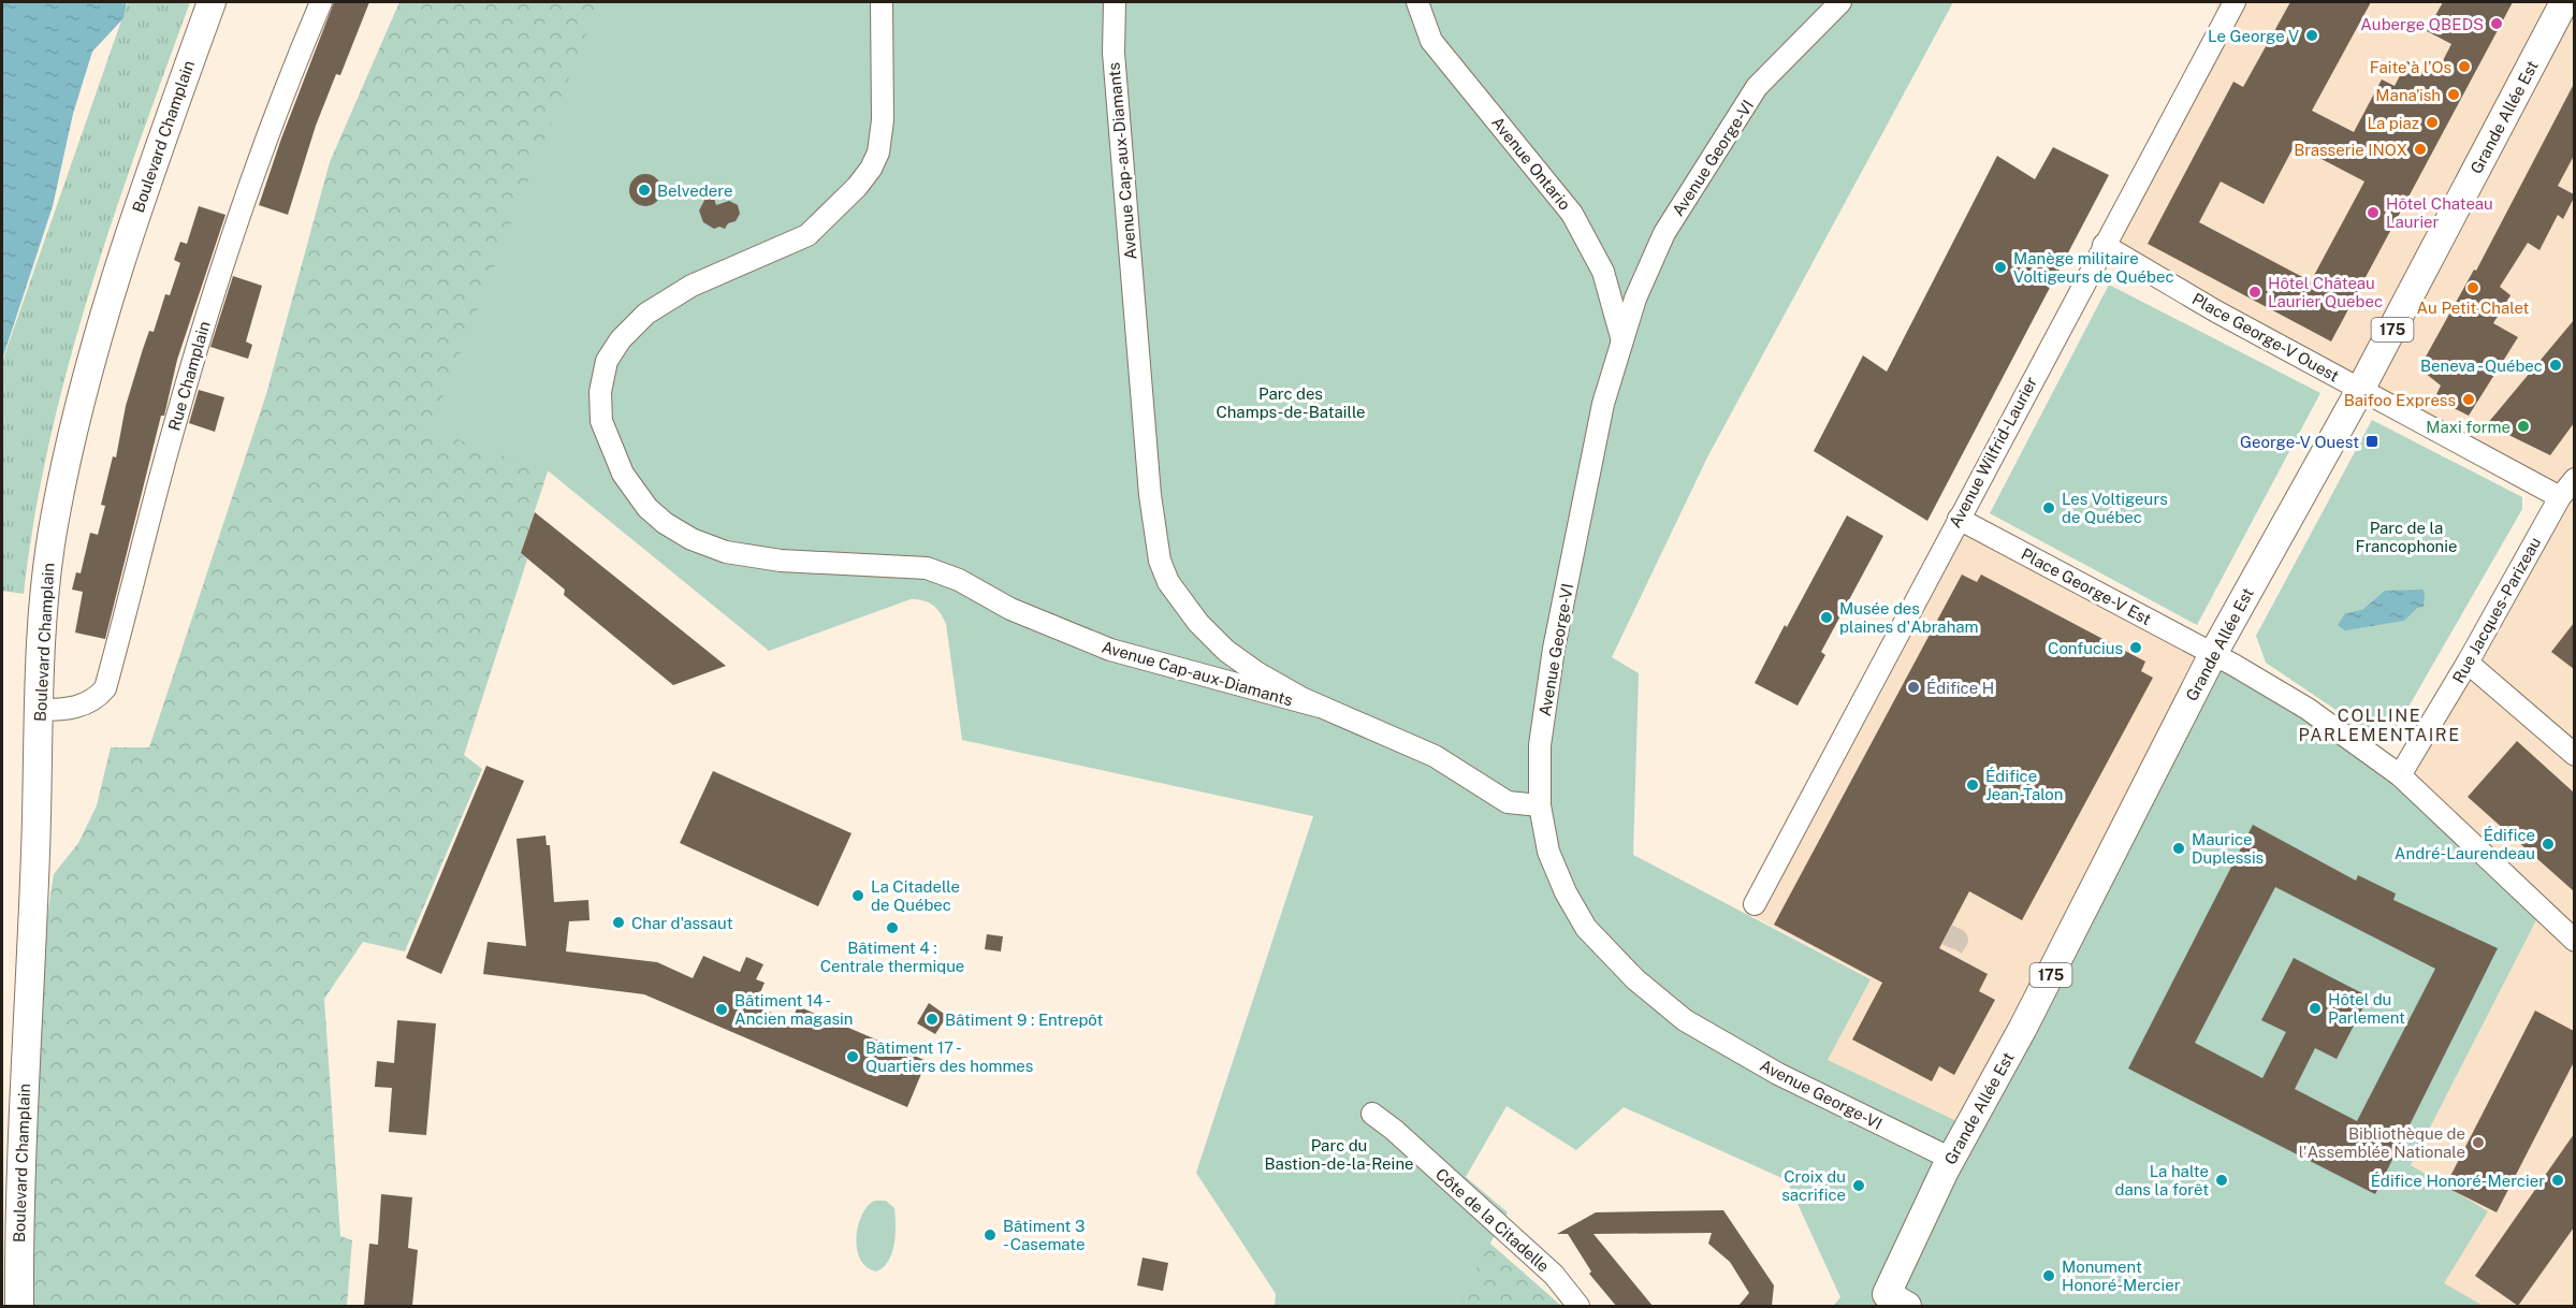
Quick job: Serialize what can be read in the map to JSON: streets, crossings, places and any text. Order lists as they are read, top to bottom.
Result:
{
  "streets": {
    "main road": ["Grande Allée Est", "Boulevard Champlain", "175"],
    "street": [
      "Avenue George-VI",
      "Avenue Cap-aux-Diamants",
      "Avenue Ontario",
      "Place George-V Ouest",
      "Rue Champlain",
      "Avenue Wilfrid-Laurier",
      "Place George-V Est",
      "Rue Jacques-Parizeau",
      "Côte de la Citadelle"
    ]
  },
  "crossings": [
    ["Grande Allée Est", "Avenue George-VI"],
    ["Grande Allée Est", "Place George-V Ouest"],
    ["Grande Allée Est", "Place George-V Est"],
    ["Boulevard Champlain", "Rue Champlain"],
    ["Avenue George-VI", "Avenue Cap-aux-Diamants"],
    ["Avenue George-VI", "Avenue Ontario"],
    ["Place George-V Ouest", "Avenue Wilfrid-Laurier"],
    ["Place George-V Ouest", "Rue Jacques-Parizeau"],
    ["Avenue Wilfrid-Laurier", "Place George-V Est"],
    ["Place George-V Est", "Rue Jacques-Parizeau"]
  ],
  "districts": ["COLLINE PARLEMENTAIRE"],
  "parks": ["Parc des Champs-de-Bataille", "Parc de la Francophonie", "Parc du Bastion-de-la-Reine"],
  "places": {
    "other": [
      "Auberge QBEDS",
      "Le George V",
      "Faite à l’Os",
      "Mana'ish",
      "La piaz",
      "Brasserie INOX",
      "Belvedere",
      "Hôtel Chateau Laurier",
      "Manège militaire Voltigeurs de Québec",
      "Au Petit Chalet",
      "Hôtel Château Laurier Quebec",
      "Beneva - Québec",
      "Baifoo Express",
      "Maxi forme",
      "Les Voltigeurs de Québec",
      "Musée des plaines d'Abraham",
      "Confucius",
      "Édifice H",
      "Édifice Jean-Talon",
      "Édifice André-Laurendeau",
      "Maurice Duplessis",
      "La Citadelle de Québec",
      "Char d'assaut",
      "Bâtiment 4 : Centrale thermique",
      "Hôtel du Parlement",
      "Bâtiment 14 - Ancien magasin",
      "Bâtiment 9 : Entrepôt",
      "Bâtiment 17 - Quartiers des hommes",
      "Bibliothèque de l'Assemblée Nationale",
      "La halte dans la forêt",
      "Édifice Honoré-Mercier",
      "Croix du sacrifice",
      "Bâtiment 3 - Casemate",
      "Monument Honoré-Mercier"
    ],
    "transit": ["George-V Ouest"]
  }
}
